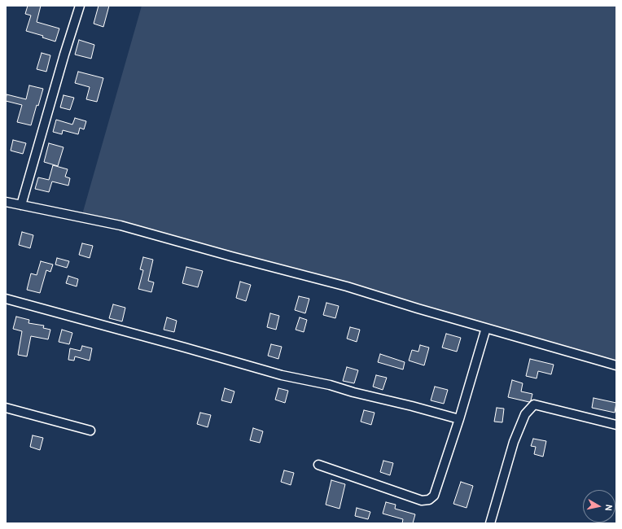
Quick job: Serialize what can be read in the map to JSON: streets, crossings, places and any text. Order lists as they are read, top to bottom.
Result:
{
  "north": "right"
}
